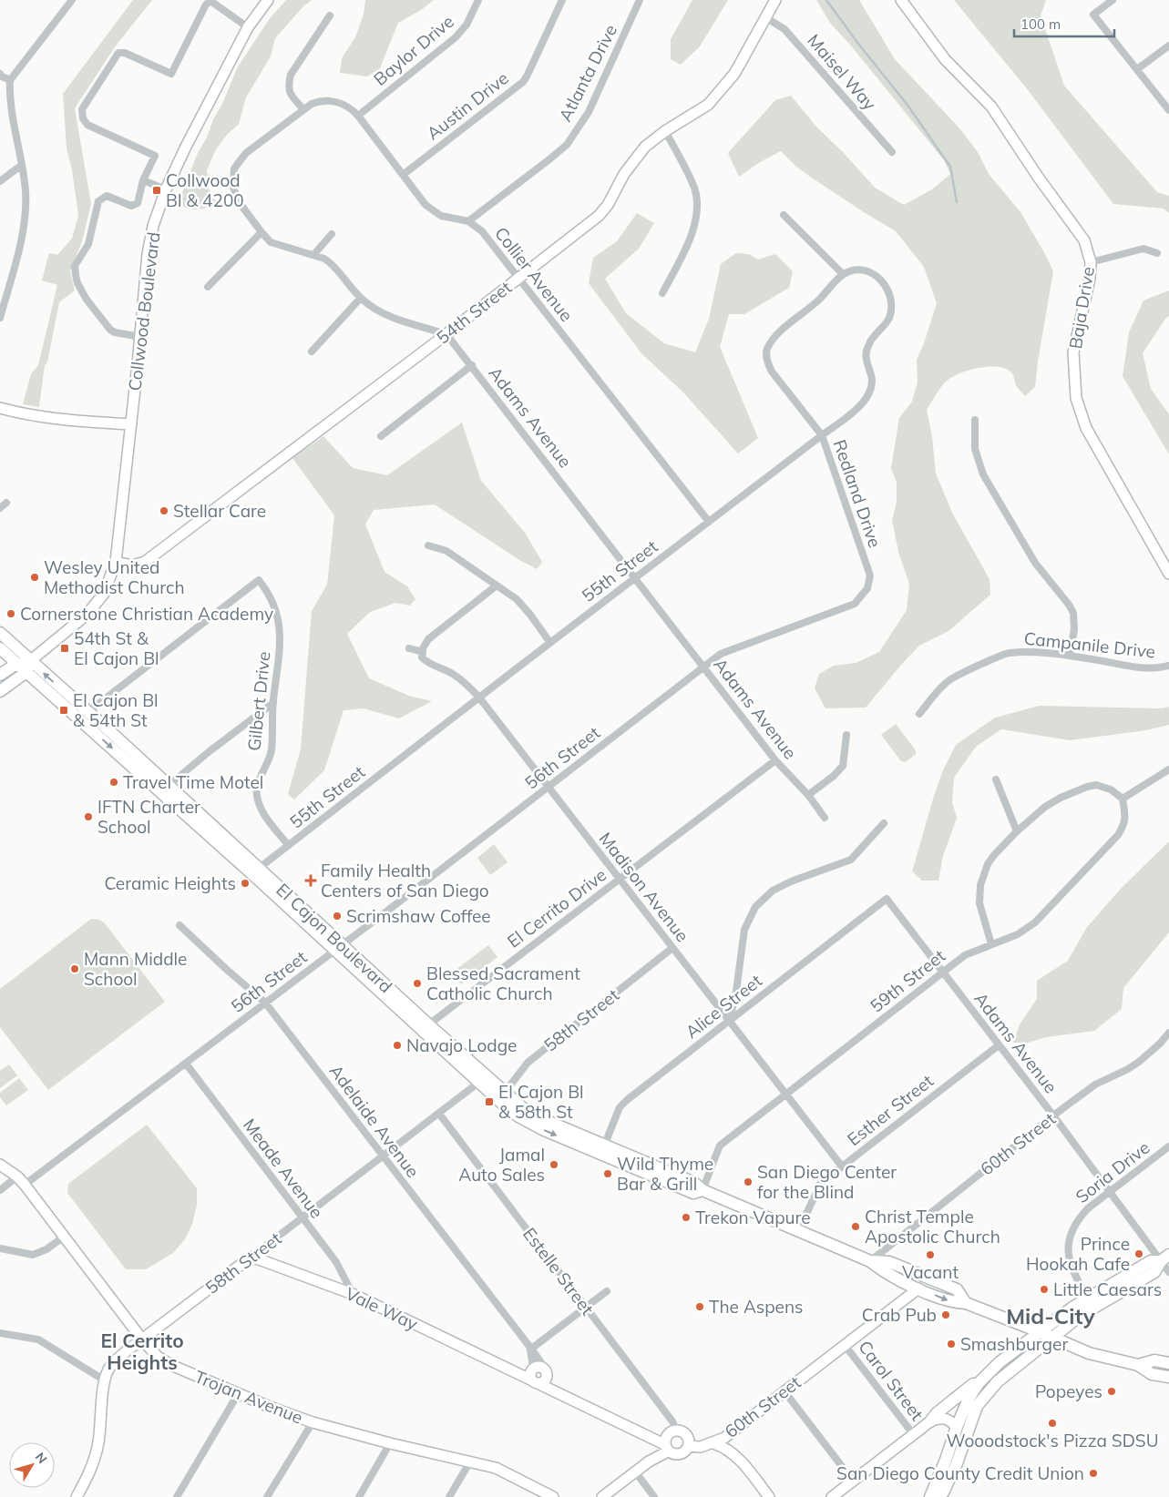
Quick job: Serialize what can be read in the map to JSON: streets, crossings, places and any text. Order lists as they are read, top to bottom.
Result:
{
  "streets": {
    "main road": ["El Cajon Boulevard"],
    "street": [
      "Baylor Drive",
      "Maisel Way",
      "Atlanta Drive",
      "Austin Drive",
      "Collier Avenue",
      "Baja Drive",
      "Collwood Boulevard",
      "54th Street",
      "Adams Avenue",
      "Redland Drive",
      "55th Street",
      "Campanile Drive",
      "Gilbert Drive",
      "56th Street",
      "Madison Avenue",
      "El Cerrito Drive",
      "59th Street",
      "Alice Street",
      "58th Street",
      "Esther Street",
      "Adelaide Avenue",
      "60th Street",
      "Meade Avenue",
      "Soria Drive",
      "Estelle Street",
      "Vale Way",
      "Carol Street",
      "Trojan Avenue"
    ]
  },
  "crossings": [
    ["Baylor Drive", "Collier Avenue"],
    ["Maisel Way", "54th Street"],
    ["Atlanta Drive", "Collier Avenue"],
    ["Austin Drive", "Collier Avenue"],
    ["Collier Avenue", "54th Street"],
    ["Collier Avenue", "55th Street"],
    ["Collwood Boulevard", "54th Street"],
    ["Collwood Boulevard", "El Cajon Boulevard"],
    ["54th Street", "Adams Avenue"],
    ["Adams Avenue", "Redland Drive"],
    ["Adams Avenue", "55th Street"],
    ["Adams Avenue", "56th Street"],
    ["Adams Avenue", "El Cerrito Drive"],
    ["Adams Avenue", "59th Street"],
    ["Adams Avenue", "Alice Street"],
    ["Adams Avenue", "Esther Street"],
    ["Adams Avenue", "60th Street"],
    ["Adams Avenue", "Soria Drive"],
    ["Redland Drive", "55th Street"],
    ["Redland Drive", "56th Street"],
    ["55th Street", "Gilbert Drive"],
    ["55th Street", "Madison Avenue"],
    ["55th Street", "El Cajon Boulevard"],
    ["Gilbert Drive", "El Cajon Boulevard"],
    ["56th Street", "Madison Avenue"],
    ["56th Street", "El Cajon Boulevard"],
    ["56th Street", "Adelaide Avenue"],
    ["56th Street", "Meade Avenue"],
    ["56th Street", "Trojan Avenue"],
    ["Madison Avenue", "El Cerrito Drive"],
    ["Madison Avenue", "59th Street"],
    ["Madison Avenue", "Alice Street"],
    ["Madison Avenue", "58th Street"],
    ["Madison Avenue", "Esther Street"],
    ["El Cerrito Drive", "El Cajon Boulevard"],
    ["El Cajon Boulevard", "59th Street"],
    ["El Cajon Boulevard", "Alice Street"],
    ["El Cajon Boulevard", "58th Street"],
    ["El Cajon Boulevard", "Esther Street"],
    ["El Cajon Boulevard", "60th Street"],
    ["58th Street", "Adelaide Avenue"],
    ["58th Street", "Meade Avenue"],
    ["58th Street", "Estelle Street"],
    ["58th Street", "Vale Way"],
    ["58th Street", "Trojan Avenue"],
    ["Adelaide Avenue", "Vale Way"],
    ["60th Street", "Estelle Street"],
    ["60th Street", "Vale Way"],
    ["60th Street", "Carol Street"],
    ["Meade Avenue", "Vale Way"],
    ["Estelle Street", "Vale Way"]
  ],
  "districts": ["Mid-City", "El Cerrito Heights"],
  "places": {
    "transit": [
      "Collwood Bl & 4200",
      "54th St & El Cajon Bl",
      "El Cajon Bl & 54th St",
      "El Cajon Bl & 58th St"
    ],
    "other": [
      "Stellar Care",
      "Wesley United Methodist Church",
      "Cornerstone Christian Academy",
      "Travel Time Motel",
      "IFTN Charter School",
      "Ceramic Heights",
      "Scrimshaw Coffee",
      "Mann Middle School",
      "Blessed Sacrament Catholic Church",
      "Navajo Lodge",
      "Jamal Auto Sales",
      "Wild Thyme Bar & Grill",
      "San Diego Center for the Blind",
      "Trekon Vapure",
      "Christ Temple Apostolic Church",
      "Prince Hookah Cafe",
      "Vacant",
      "Little Caesars",
      "The Aspens",
      "Crab Pub",
      "Smashburger",
      "Popeyes",
      "Wooodstock's Pizza SDSU",
      "San Diego County Credit Union"
    ],
    "health": ["Family Health Centers of San Diego"]
  },
  "scale_bar": "100 m",
  "north": "top right"
}
